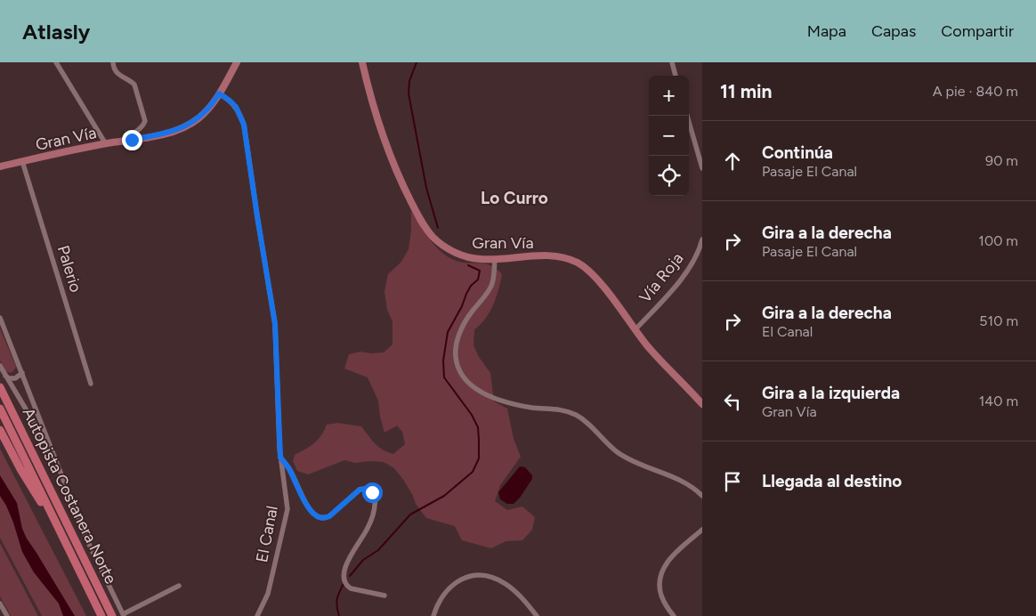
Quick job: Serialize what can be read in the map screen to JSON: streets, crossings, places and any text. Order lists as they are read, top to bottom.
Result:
{
  "streets": {
    "highway": ["Autopista Costanera Norte"],
    "main road": ["Gran Vía"],
    "street": ["Palerio", "Vía Roja", "El Canal"]
  },
  "crossings": [
    ["Gran Vía", "Palerio"],
    ["Gran Vía", "Vía Roja"],
    ["Gran Vía", "El Canal"]
  ],
  "districts": ["Lo Curro"],
  "page": {
    "header": "Atlasly",
    "nav": ["Mapa", "Capas", "Compartir"],
    "heading": ["11 min", "A pie · 840 m"],
    "map_buttons": ["+", "−"],
    "list": [
      ["Continúa", "Pasaje El Canal", "90 m"],
      ["Gira a la derecha", "Pasaje El Canal", "100 m"],
      ["Gira a la derecha", "El Canal", "510 m"],
      ["Gira a la izquierda", "Gran Vía", "140 m"],
      "Llegada al destino"
    ]
  }
}
